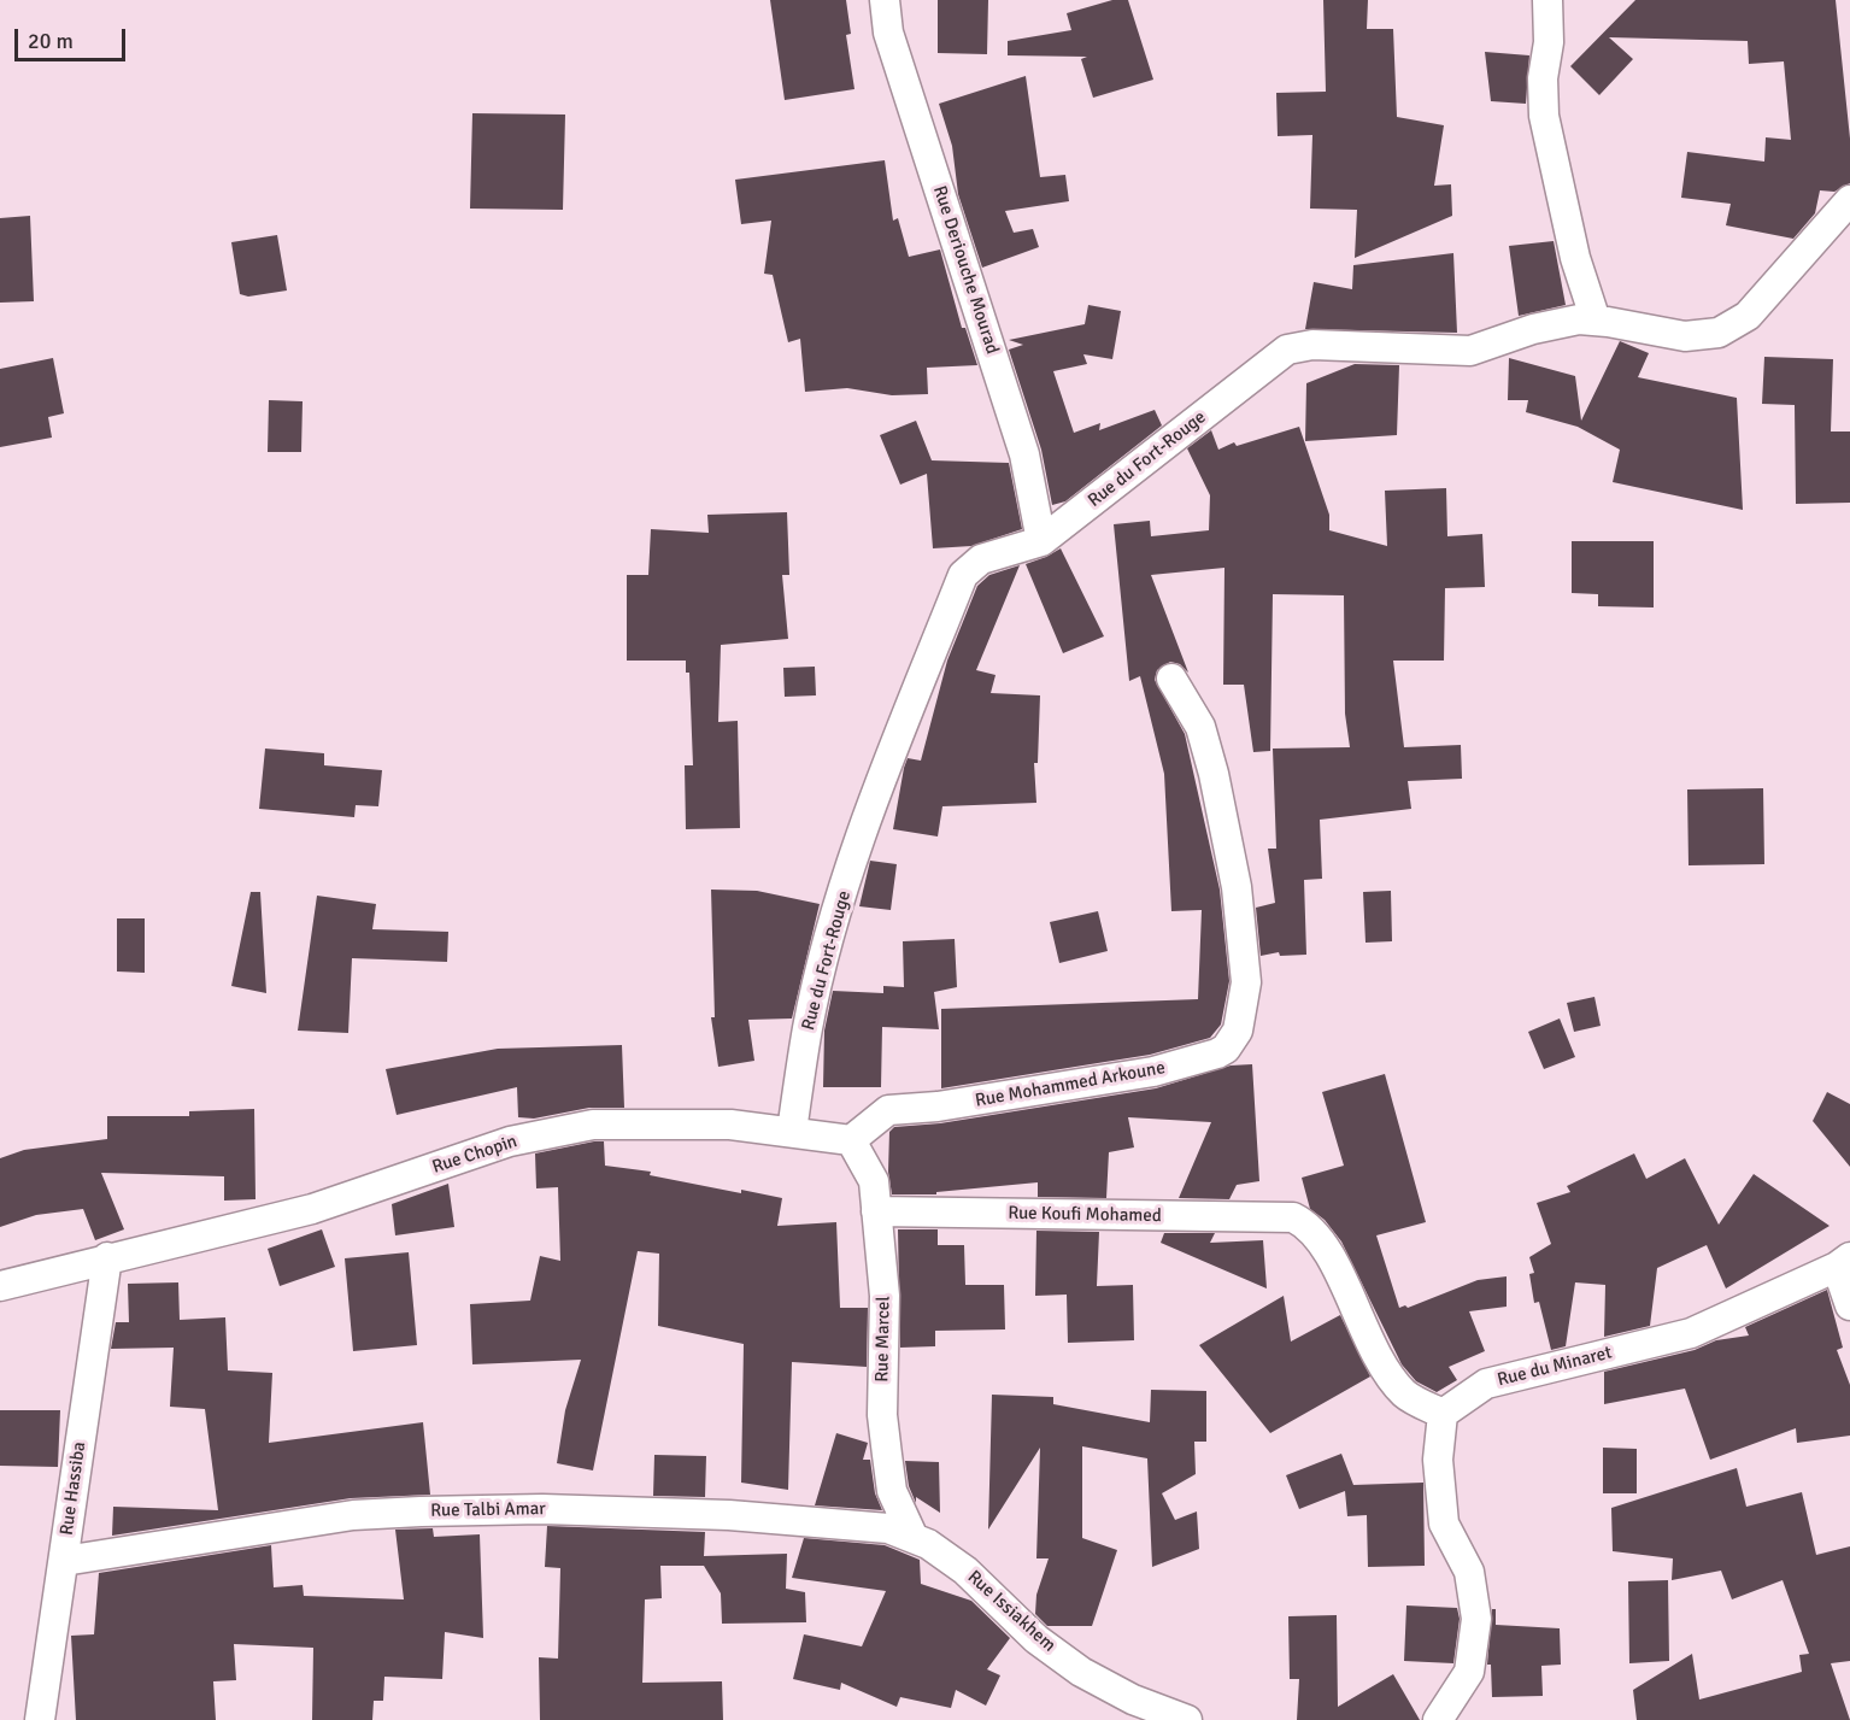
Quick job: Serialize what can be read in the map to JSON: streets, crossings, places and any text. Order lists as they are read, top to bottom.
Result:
{
  "streets": {
    "street": [
      "Rue Deriouche Mourad",
      "Rue du Fort-Rouge",
      "Rue Mohammed Arkoune",
      "Rue Chopin",
      "Rue Koufi Mohamed",
      "Rue Marcel",
      "Rue du Minaret",
      "Rue Hassiba",
      "Rue Talbi Amar",
      "Rue Issiakhem"
    ]
  },
  "crossings": [
    ["Rue Deriouche Mourad", "Rue du Fort-Rouge"],
    ["Rue du Fort-Rouge", "Rue Chopin"],
    ["Rue Mohammed Arkoune", "Rue Chopin"],
    ["Rue Mohammed Arkoune", "Rue Marcel"],
    ["Rue Chopin", "Rue Marcel"],
    ["Rue Chopin", "Rue Hassiba"],
    ["Rue Koufi Mohamed", "Rue Marcel"],
    ["Rue Koufi Mohamed", "Rue du Minaret"],
    ["Rue Marcel", "Rue Talbi Amar"],
    ["Rue Marcel", "Rue Issiakhem"],
    ["Rue Hassiba", "Rue Talbi Amar"],
    ["Rue Talbi Amar", "Rue Issiakhem"]
  ],
  "scale_bar": "20 m"
}
